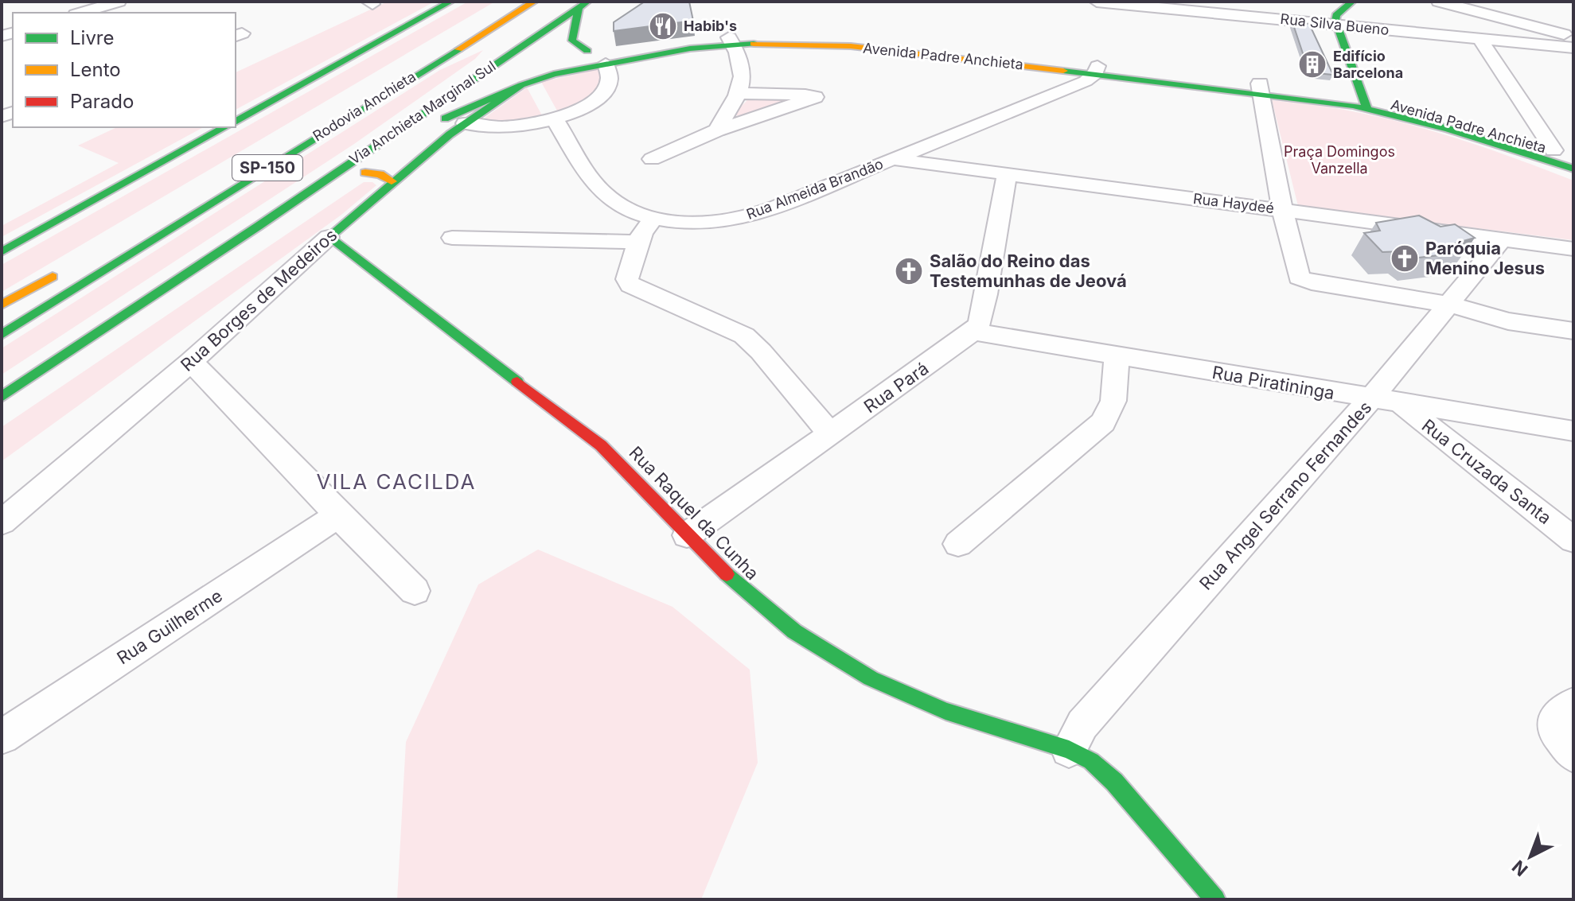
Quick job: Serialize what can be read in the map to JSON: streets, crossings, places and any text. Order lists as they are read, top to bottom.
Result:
{
  "streets": {
    "main road": [
      "Avenida Padre Anchieta",
      "Rodovia Anchieta",
      "Via Anchieta Marginal Sul",
      "SP-150",
      "Rua Borges de Medeiros",
      "Rua Raquel da Cunha"
    ],
    "street": [
      "Rua Silva Bueno",
      "Rua Almeida Brandão",
      "Rua Haydeé",
      "Rua Piratininga",
      "Rua Pará",
      "Rua Cruzada Santa",
      "Rua Angel Serrano Fernandes",
      "Rua Guilherme"
    ]
  },
  "crossings": [
    ["Avenida Padre Anchieta", "Rua Almeida Brandão"],
    ["Avenida Padre Anchieta", "Rua Borges de Medeiros"],
    ["Rua Almeida Brandão", "Rua Haydeé"],
    ["Rua Haydeé", "Rua Angel Serrano Fernandes"],
    ["Rua Borges de Medeiros", "Rua Raquel da Cunha"],
    ["Rua Piratininga", "Rua Pará"],
    ["Rua Piratininga", "Rua Cruzada Santa"],
    ["Rua Piratininga", "Rua Angel Serrano Fernandes"],
    ["Rua Pará", "Rua Raquel da Cunha"],
    ["Rua Angel Serrano Fernandes", "Rua Raquel da Cunha"]
  ],
  "districts": ["VILA CACILDA"],
  "parks": ["Praça Domingos Vanzella"],
  "places": {
    "restaurant": ["Habib's"],
    "building": ["Edifício Barcelona"],
    "church": ["Paróquia Menino Jesus", "Salão do Reino das Testemunhas de Jeová"]
  },
  "legend": ["Livre", "Lento", "Parado"],
  "north": "bottom left"
}
